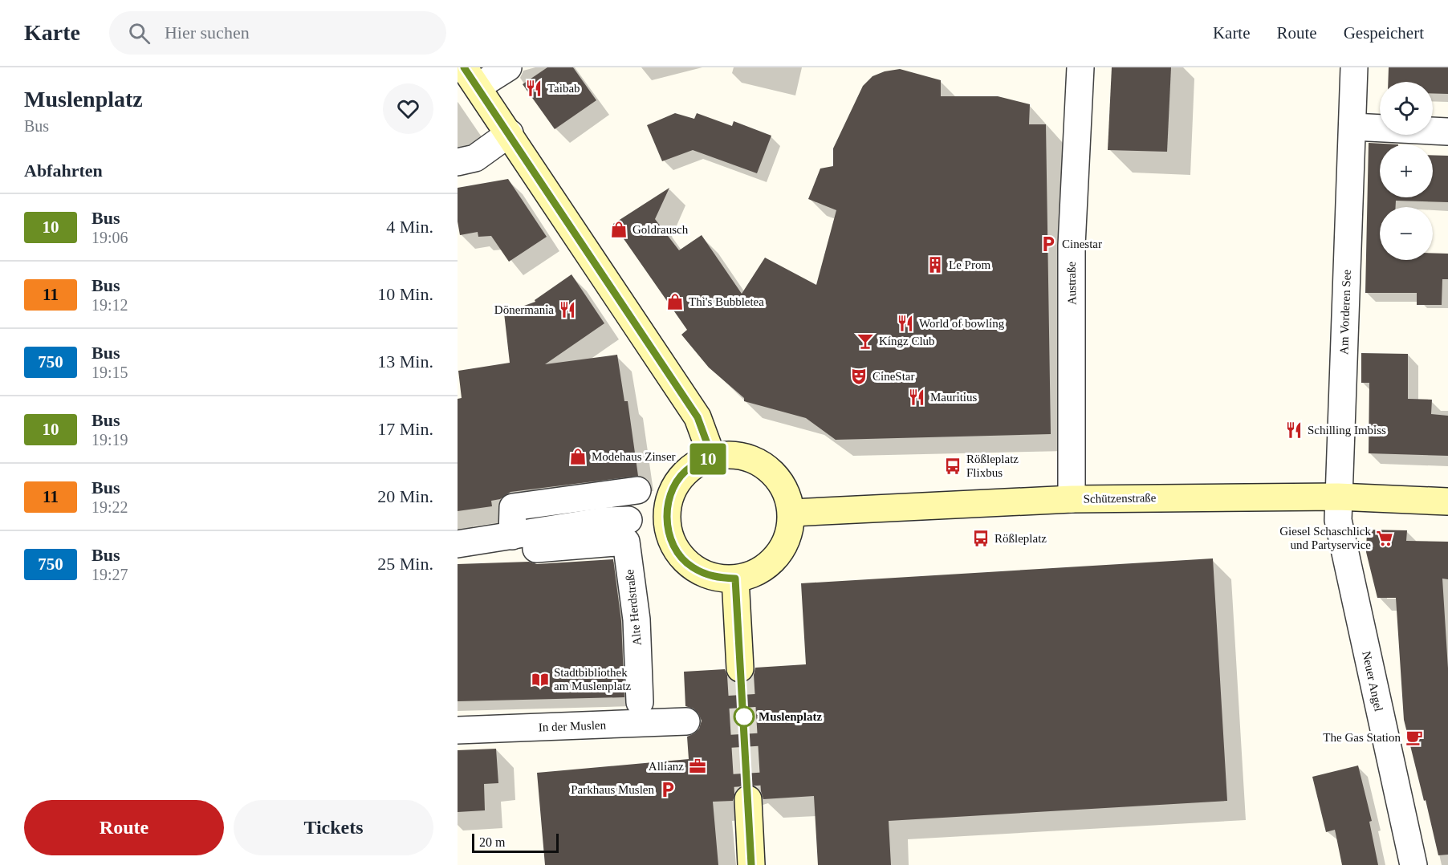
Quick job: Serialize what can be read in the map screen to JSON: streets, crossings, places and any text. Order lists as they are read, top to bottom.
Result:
{
  "streets": {
    "main road": ["Schützenstraße"],
    "street": [
      "Austraße",
      "Am Vorderen See",
      "Alte Herdstraße",
      "Neuer Angel",
      "In der Muslen"
    ]
  },
  "crossings": [
    ["Austraße", "Schützenstraße"],
    ["Am Vorderen See", "Schützenstraße"],
    ["Am Vorderen See", "Neuer Angel"],
    ["Schützenstraße", "Neuer Angel"]
  ],
  "places": {
    "restaurant": [
      "Taibab",
      "Dönermania",
      "World of bowling",
      "Mauritius",
      "Schilling Imbiss"
    ],
    "shop": ["Goldrausch", "Thi's Bubbletea", "Modehaus Zinser"],
    "parking": ["Cinestar", "Parkhaus Muslen"],
    "building": ["Le Prom"],
    "bar": ["Kingz Club"],
    "theatre": ["CineStar"],
    "bus stop": ["Rößleplatz Flixbus", "Rößleplatz"],
    "supermarket": ["Giesel Schaschlick und Partyservice"],
    "library": ["Stadtbibliothek am Muslenplatz"],
    "other": ["Muslenplatz"],
    "cafe": ["The Gas Station"],
    "office": ["Allianz"]
  },
  "lines": ["bus line 10"],
  "scale_bar": "20 m",
  "page": {
    "header": "Karte",
    "search": "Hier suchen",
    "nav": ["Karte", "Route", "Gespeichert"],
    "heading": [
      ["Muslenplatz", "Bus"],
      "Abfahrten"
    ],
    "on_map": "10",
    "map_buttons": ["+", "−"],
    "list": [
      {
        "mark": "10",
        "name": "Bus",
        "note": "19:06",
        "value": "4 Min."
      },
      {
        "mark": "11",
        "name": "Bus",
        "note": "19:12",
        "value": "10 Min."
      },
      {
        "mark": "750",
        "name": "Bus",
        "note": "19:15",
        "value": "13 Min."
      },
      {
        "mark": "10",
        "name": "Bus",
        "note": "19:19",
        "value": "17 Min."
      },
      {
        "mark": "11",
        "name": "Bus",
        "note": "19:22",
        "value": "20 Min."
      },
      {
        "mark": "750",
        "name": "Bus",
        "note": "19:27",
        "value": "25 Min."
      }
    ],
    "buttons": ["Route", "Tickets"],
    "scale": "20 m"
  }
}
